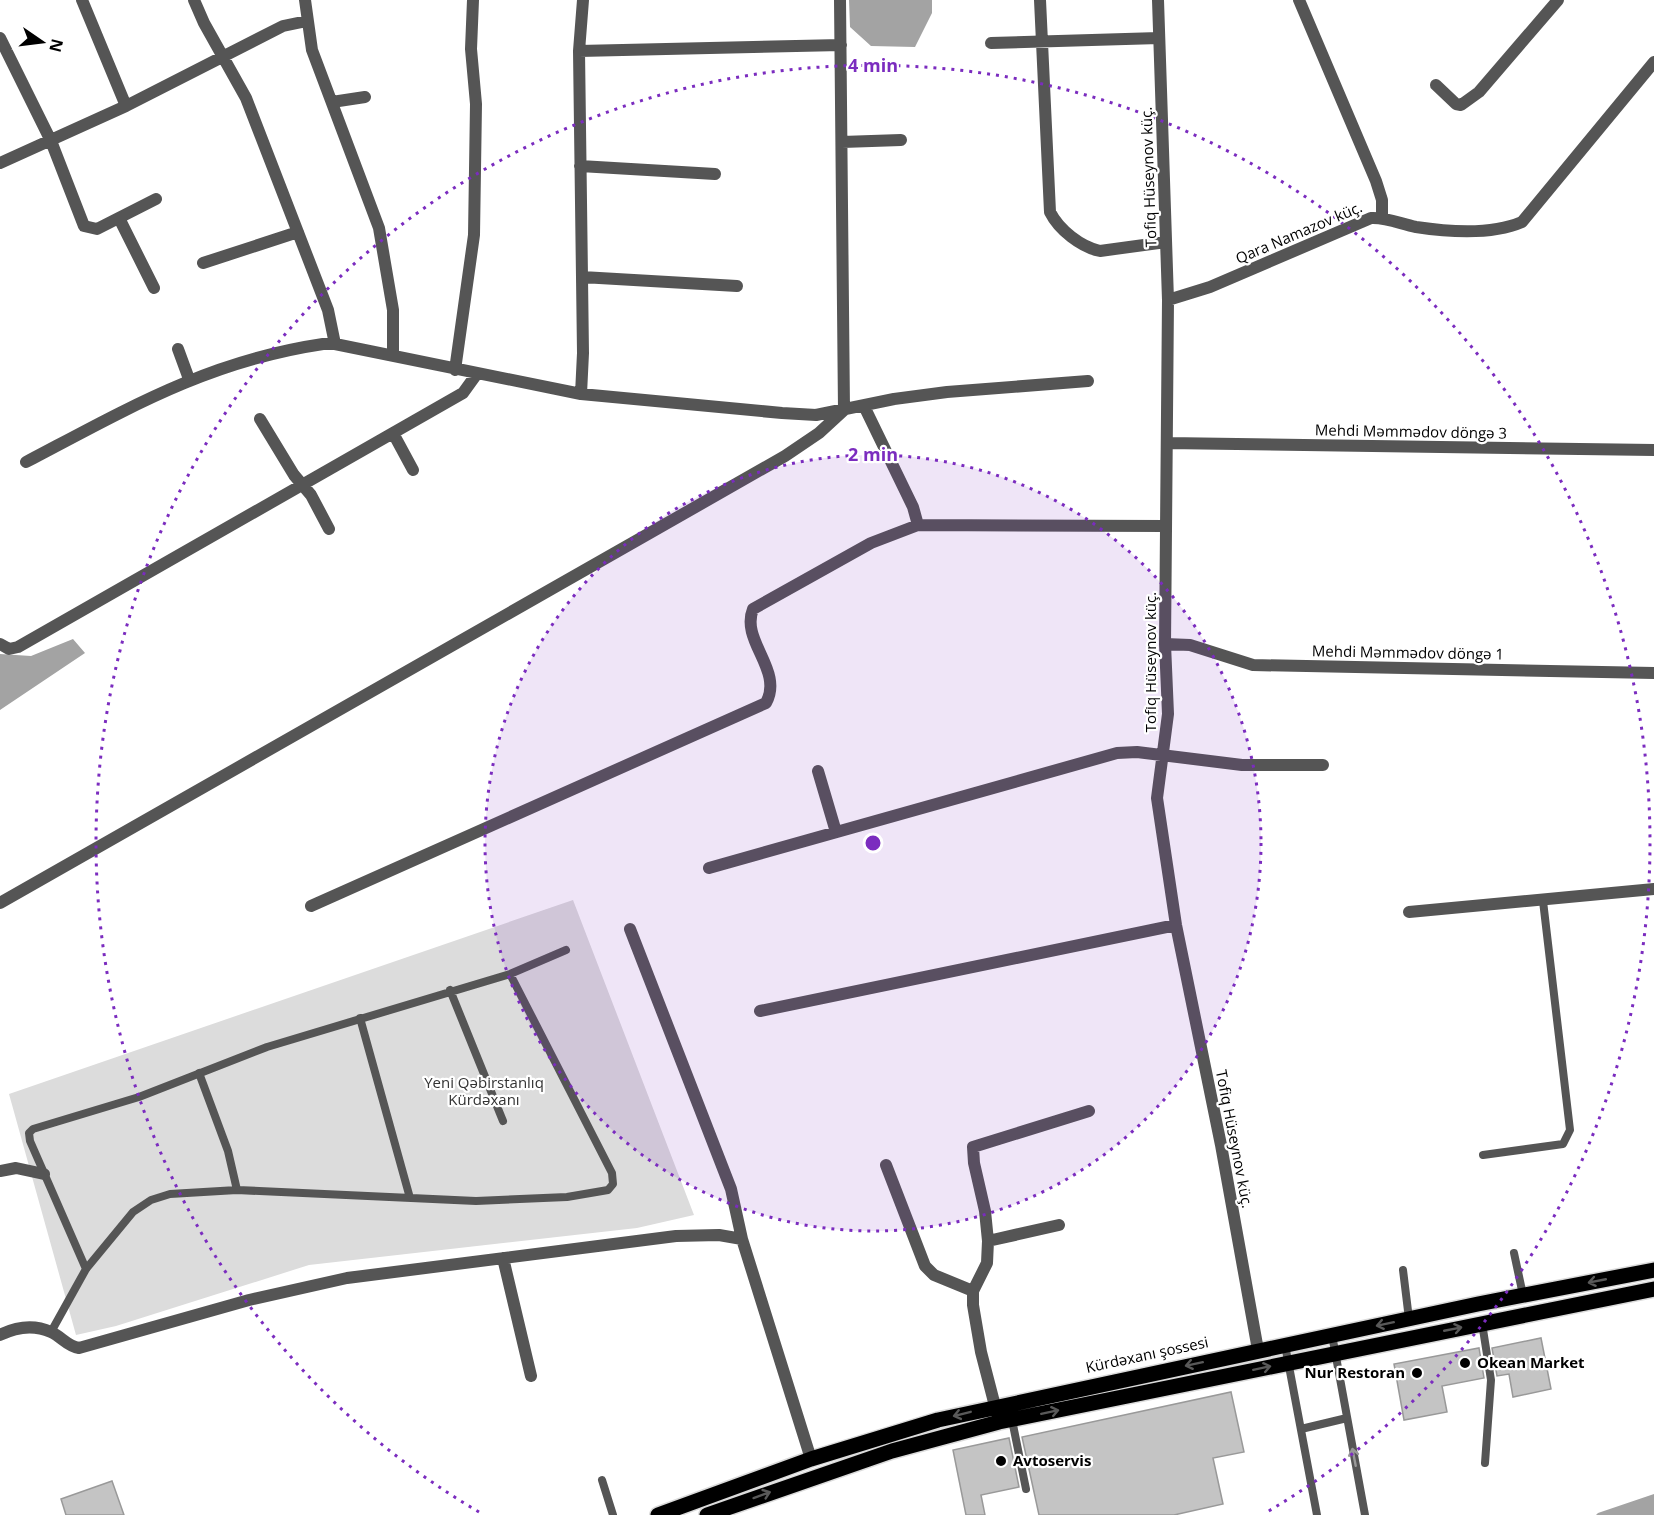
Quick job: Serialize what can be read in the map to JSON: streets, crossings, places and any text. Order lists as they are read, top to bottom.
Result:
{
  "streets": {
    "main road": ["Kürdəxanı şossesi"],
    "street": [
      "Tofiq Hüseynov küç.",
      "Qara Namazov küç.",
      "Mehdi Məmmədov döngə 3",
      "Mehdi Məmmədov döngə 1"
    ]
  },
  "crossings": [
    ["Tofiq Hüseynov küç.", "Qara Namazov küç."],
    ["Tofiq Hüseynov küç.", "Mehdi Məmmədov döngə 3"],
    ["Tofiq Hüseynov küç.", "Mehdi Məmmədov döngə 1"],
    ["Tofiq Hüseynov küç.", "Kürdəxanı şossesi"]
  ],
  "parks": ["Yeni Qəbirstanlıq Kürdəxanı"],
  "places": ["Okean Market", "Nur Restoran", "Avtoservis"],
  "north": "right",
  "rings": ["4 min", "2 min"]
}
